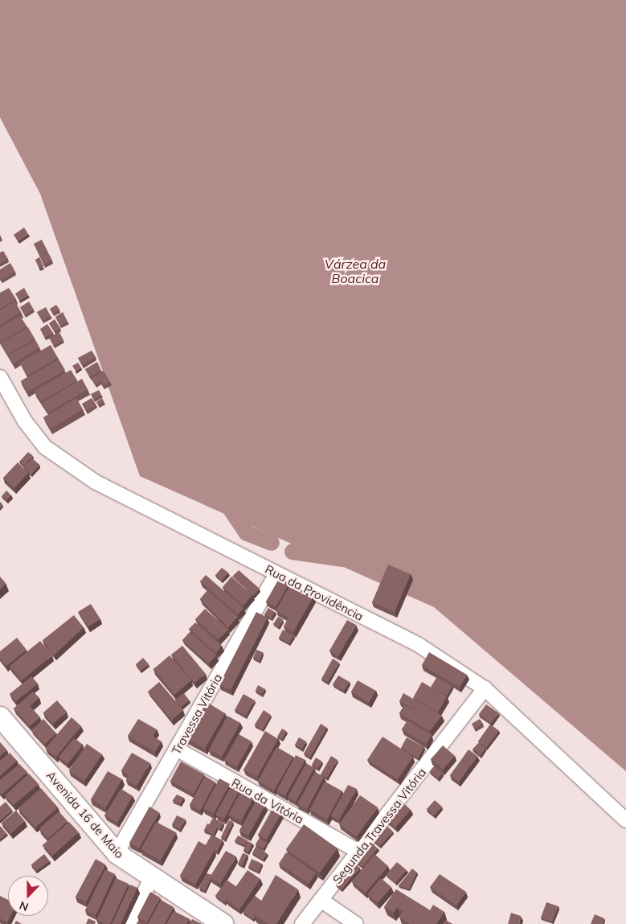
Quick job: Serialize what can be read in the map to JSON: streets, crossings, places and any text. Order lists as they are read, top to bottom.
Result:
{
  "streets": {
    "street": [
      "Rua da Providência",
      "Travessa Vitória",
      "Rua da Vitória",
      "Avenida 16 de Maio",
      "Segunda Travessa Vitória"
    ]
  },
  "crossings": [
    ["Rua da Providência", "Travessa Vitória"],
    ["Rua da Providência", "Segunda Travessa Vitória"],
    ["Travessa Vitória", "Rua da Vitória"],
    ["Travessa Vitória", "Avenida 16 de Maio"],
    ["Rua da Vitória", "Segunda Travessa Vitória"]
  ],
  "water": ["Várzea da Boacica"],
  "north": "bottom"
}
